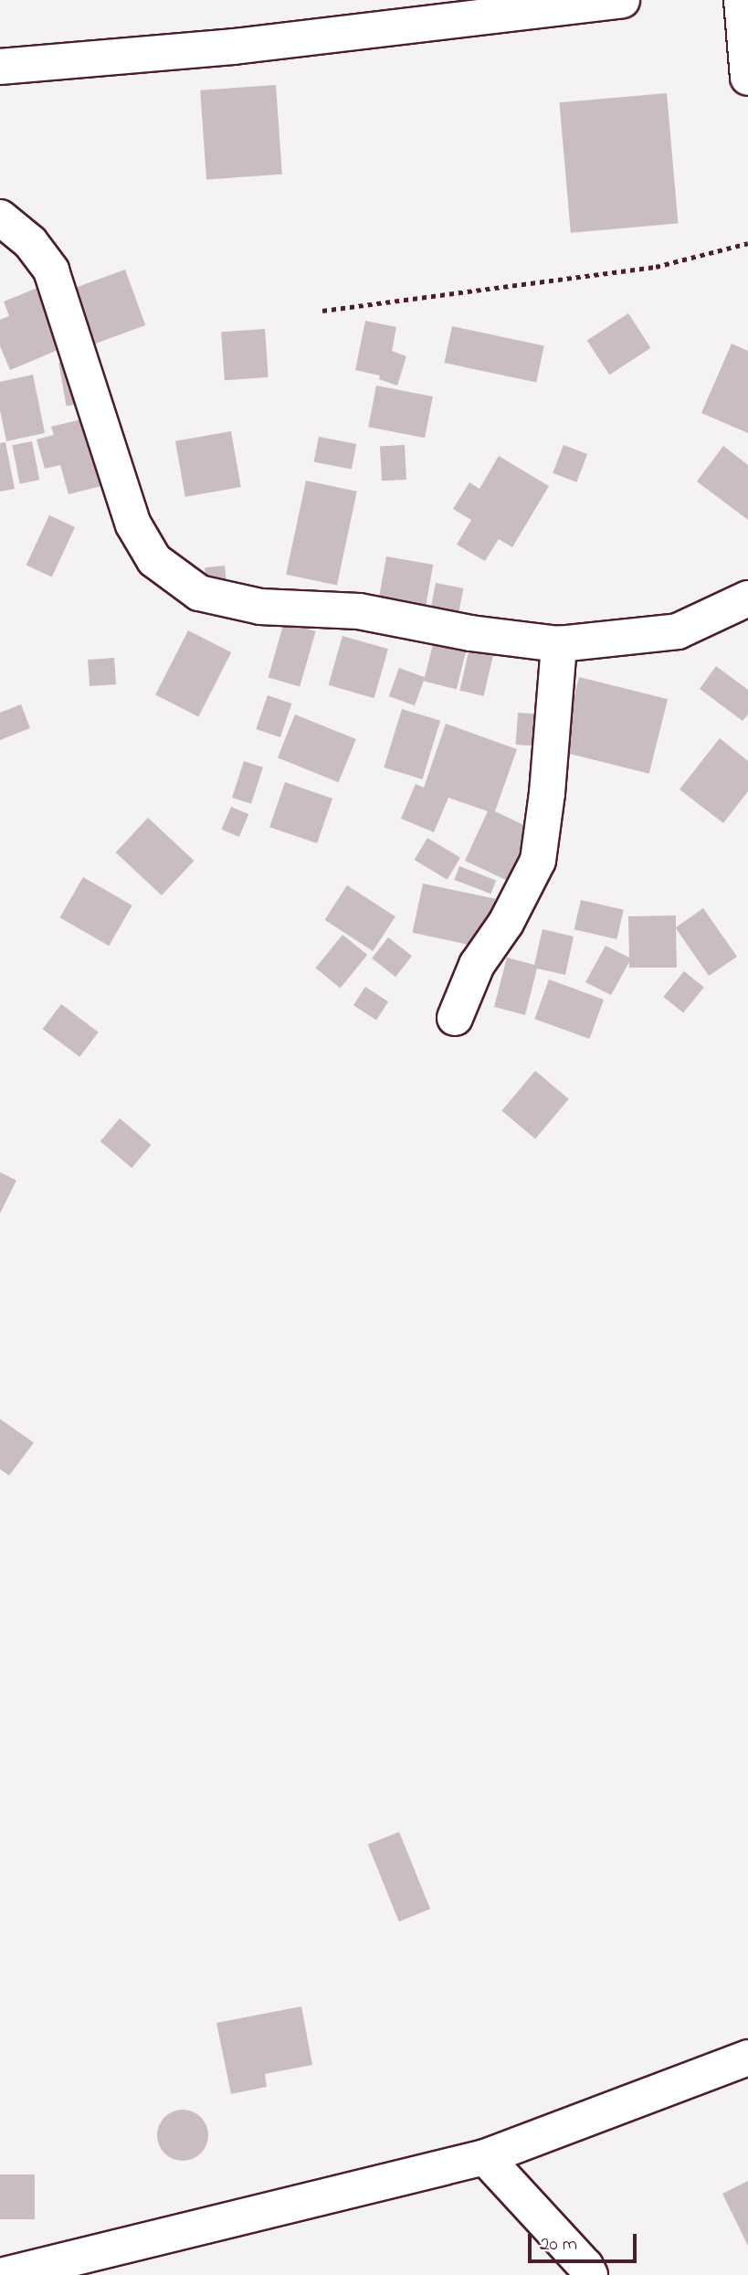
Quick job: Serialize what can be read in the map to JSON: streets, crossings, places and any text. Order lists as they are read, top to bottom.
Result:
{
  "scale_bar": "20 m"
}
